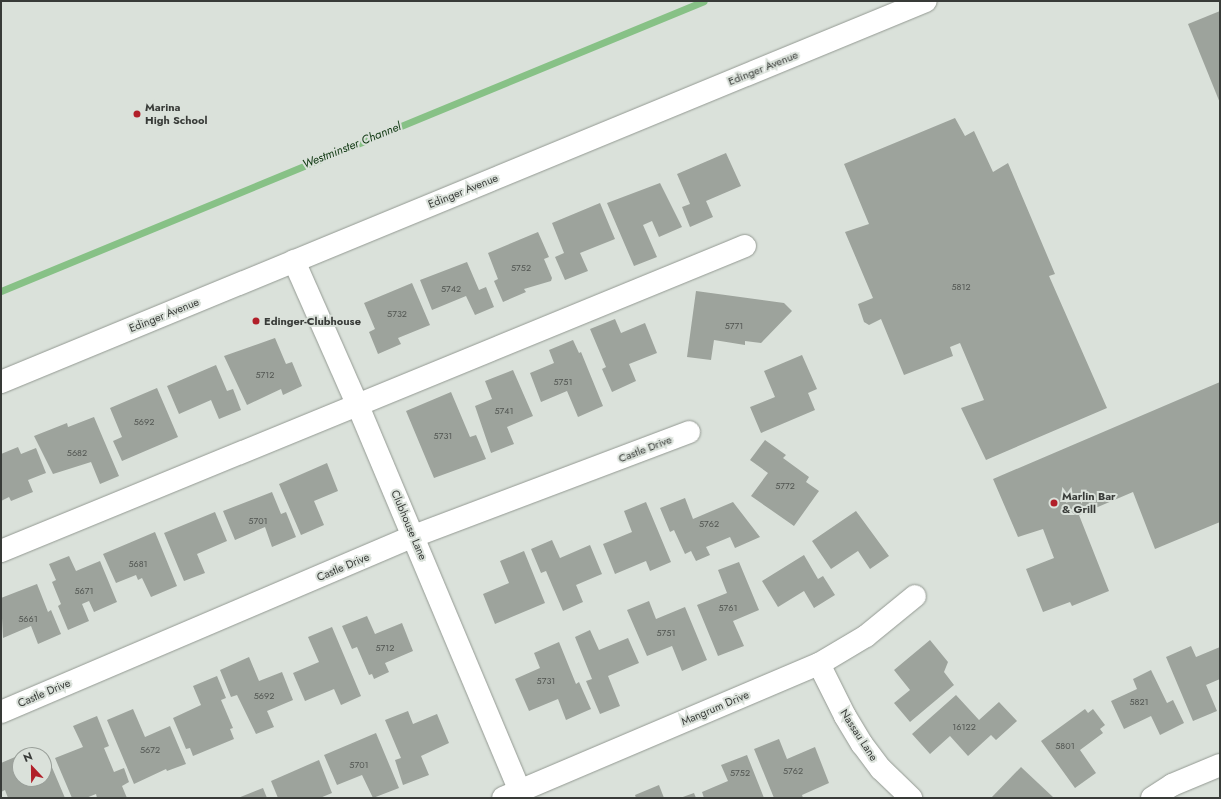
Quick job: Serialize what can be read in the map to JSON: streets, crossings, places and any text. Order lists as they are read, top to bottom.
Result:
{
  "streets": {
    "street": [
      "Edinger Avenue",
      "Castle Drive",
      "Clubhouse Lane",
      "Mangrum Drive",
      "Nassau Lane"
    ]
  },
  "crossings": [
    ["Edinger Avenue", "Clubhouse Lane"],
    ["Castle Drive", "Clubhouse Lane"],
    ["Clubhouse Lane", "Mangrum Drive"],
    ["Mangrum Drive", "Nassau Lane"]
  ],
  "water": ["Westminster Channel"],
  "places": ["Marina High School", "Edinger-Clubhouse", "Marlin Bar & Grill"],
  "house_numbers": [
    "5752",
    "5812",
    "5742",
    "5732",
    "5771",
    "5712",
    "5751",
    "5741",
    "5692",
    "5731",
    "5682",
    "5772",
    "5701",
    "5762",
    "5681",
    "5671",
    "5761",
    "5661",
    "5751",
    "5712",
    "5731",
    "5692",
    "5821",
    "16122",
    "5801",
    "5672",
    "5701",
    "5762",
    "5752"
  ],
  "north": "top"
}
